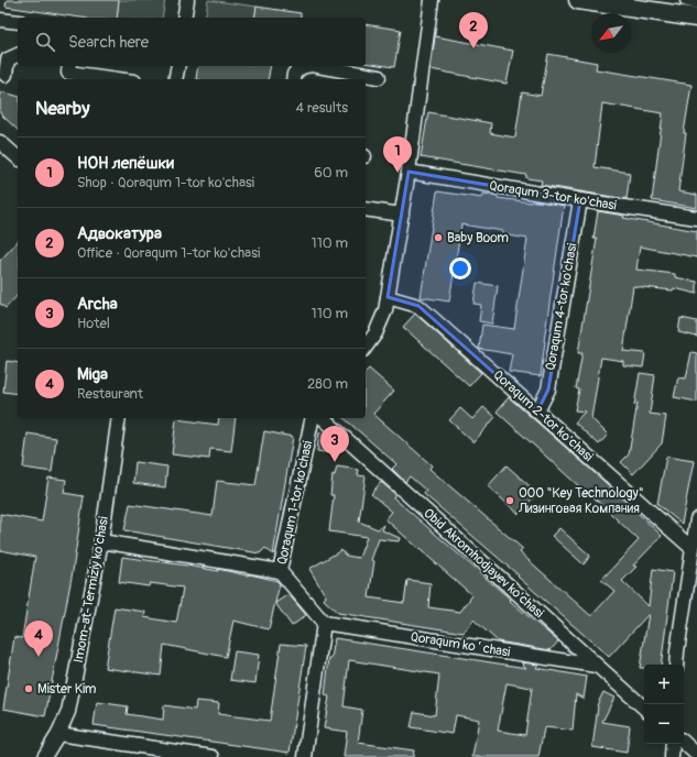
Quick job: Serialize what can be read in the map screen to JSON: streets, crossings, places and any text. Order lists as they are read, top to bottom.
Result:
{
  "streets": {
    "street": [
      "Qoraqum 3-tor ko'chasi",
      "Qoraqum 4-tor ko'chasi",
      "Qoraqum 2-tor ko'chasi",
      "Qoraqum 1-tor ko'chasi",
      "Obid Akromhodjayev ko'chasi",
      "Imom-at-Termiziy ko'chasi",
      "Qoraqum koʻchasi"
    ]
  },
  "crossings": [
    ["Qoraqum 3-tor ko'chasi", "Qoraqum 4-tor ko'chasi"],
    ["Qoraqum 4-tor ko'chasi", "Qoraqum 2-tor ko'chasi"],
    ["Qoraqum 1-tor ko'chasi", "Qoraqum koʻchasi"],
    ["Obid Akromhodjayev ko'chasi", "Qoraqum koʻchasi"]
  ],
  "places": ["Baby Boom", "OOO \"Key Technology\" Лизинговая Компания", "Mister Kim"],
  "north": "bottom left",
  "page": {
    "pins": [
      "2",
      "1",
      "3",
      "4"
    ],
    "search": "Search here",
    "heading": ["Nearby", "4 results"],
    "list": [
      {
        "mark": "1",
        "name": "НОН лепёшки",
        "note": "Shop · Qoraqum 1-tor ko'chasi",
        "value": "60 m"
      },
      {
        "mark": "2",
        "name": "Адвокатура",
        "note": "Office · Qoraqum 1-tor ko'chasi",
        "value": "110 m"
      },
      {
        "mark": "3",
        "name": "Archa",
        "note": "Hotel",
        "value": "110 m"
      },
      {
        "mark": "4",
        "name": "Miga",
        "note": "Restaurant",
        "value": "280 m"
      }
    ],
    "map_buttons": ["+", "−"]
  }
}
